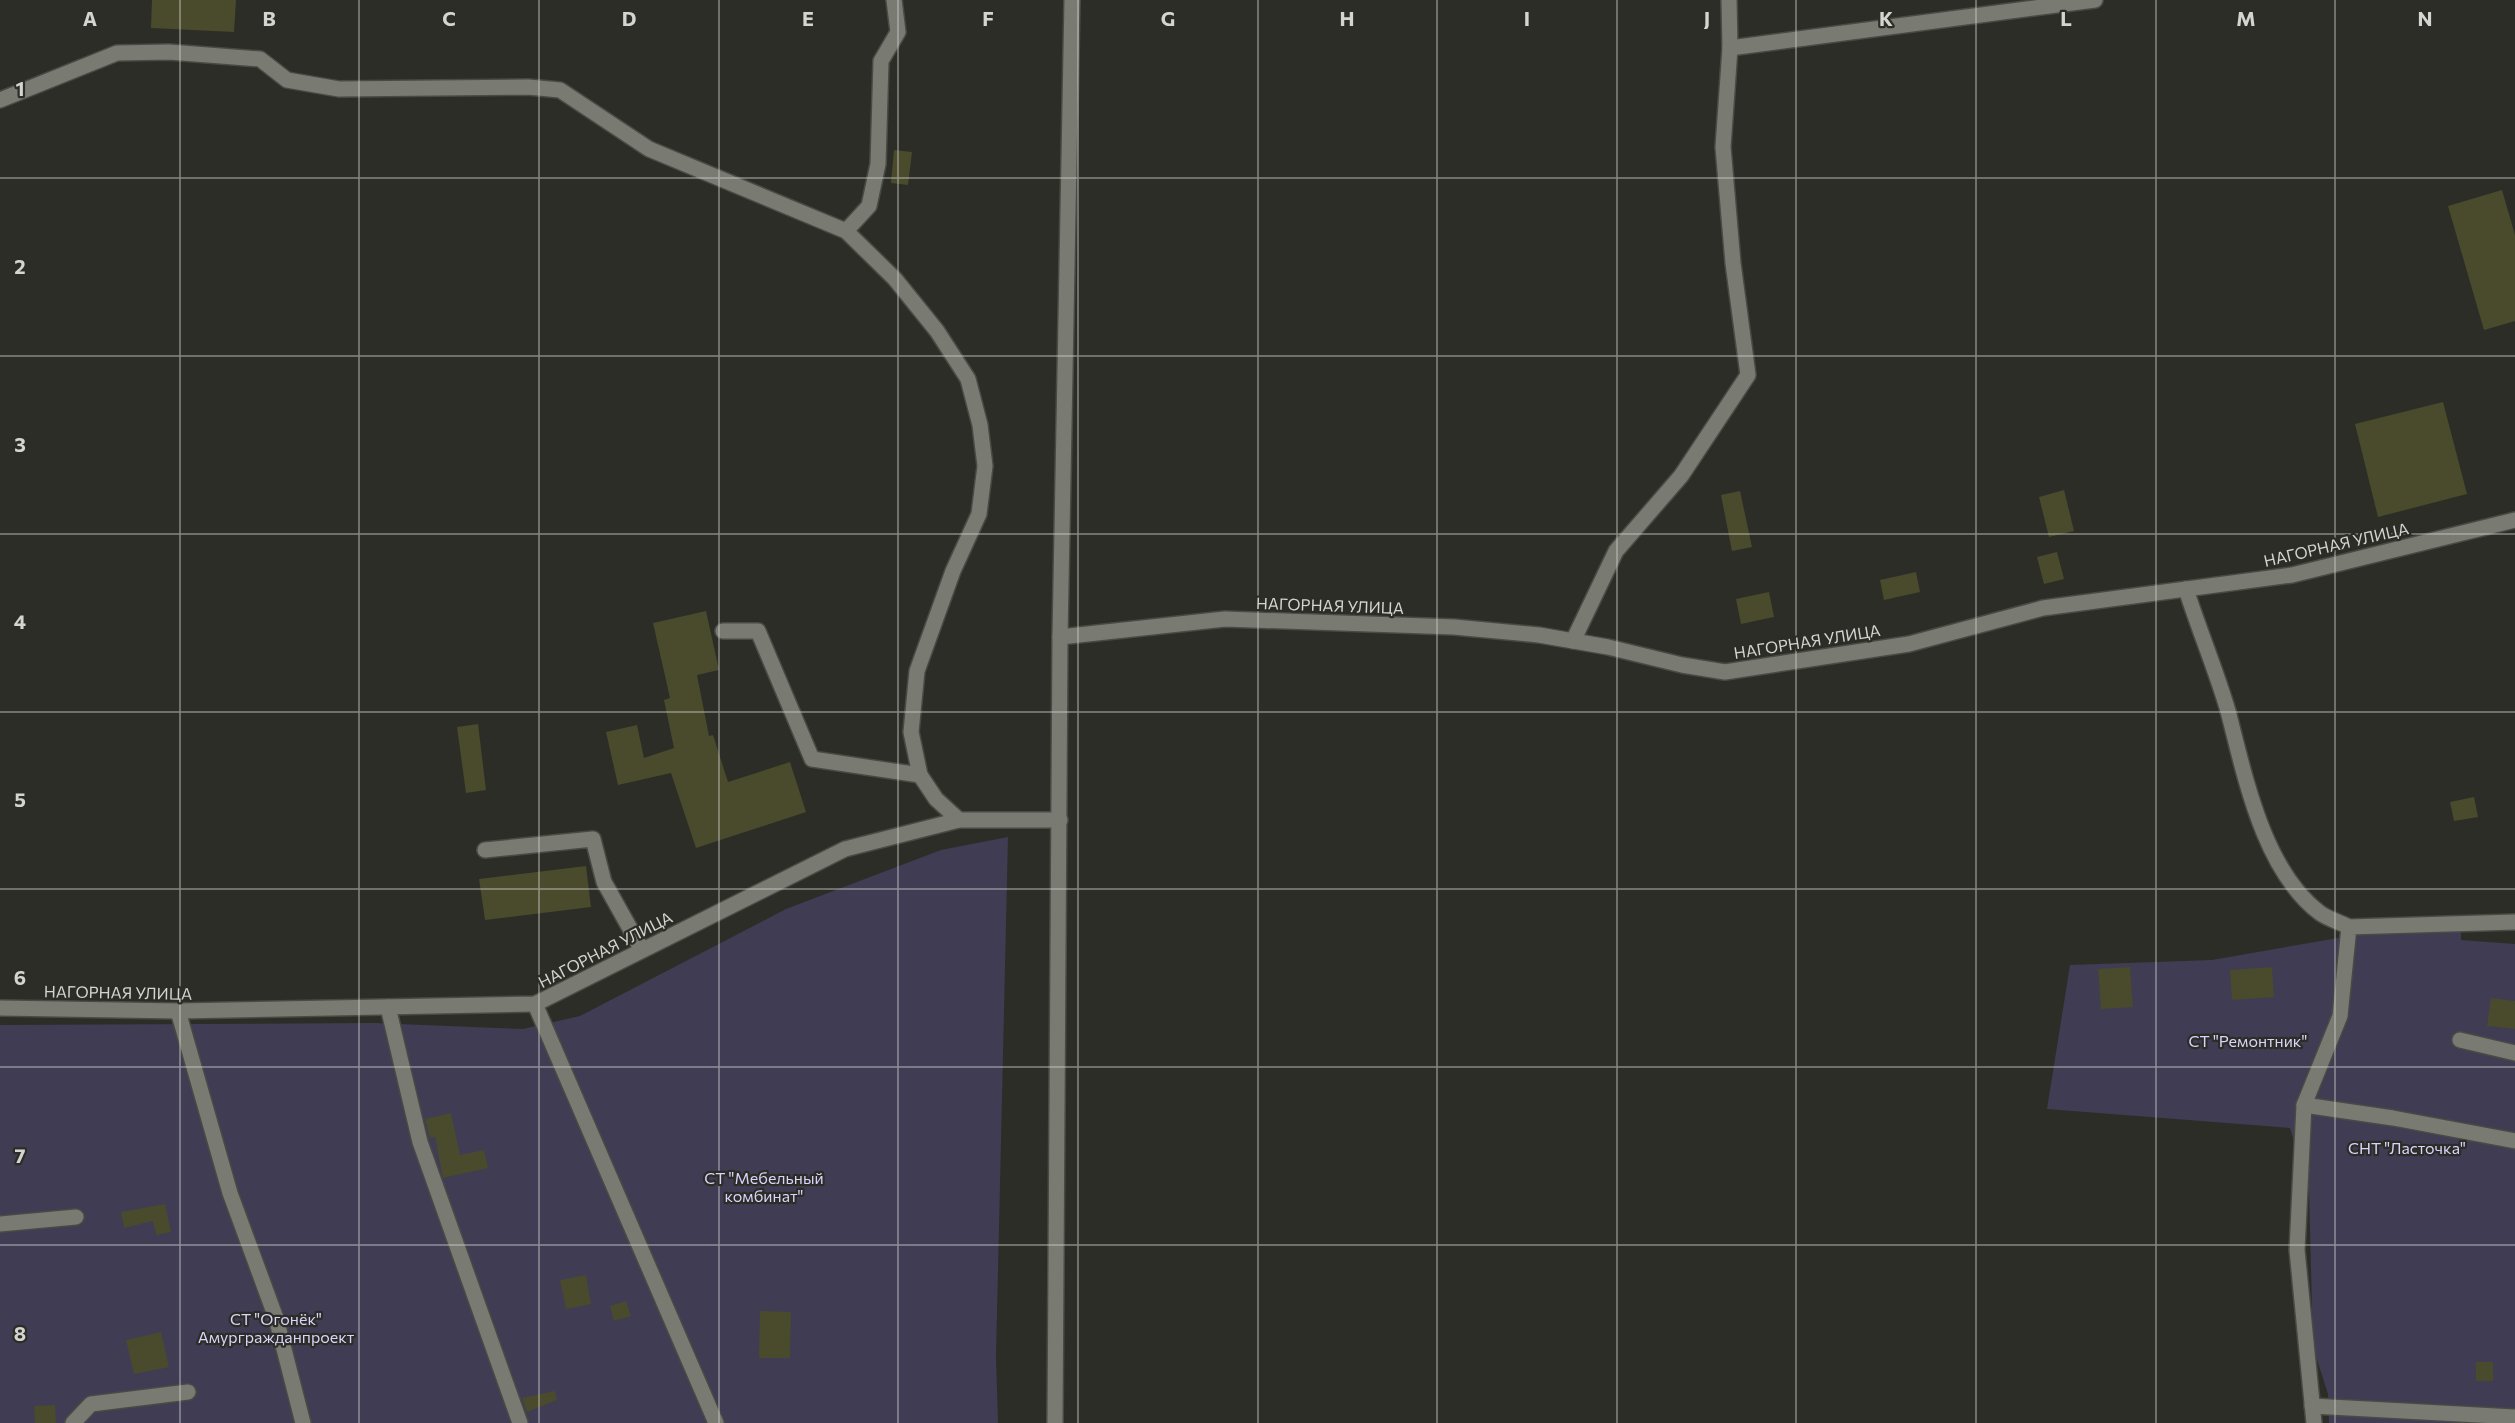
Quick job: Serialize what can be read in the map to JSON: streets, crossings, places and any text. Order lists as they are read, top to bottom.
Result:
{
  "streets": {
    "street": ["НАГОРНАЯ УЛИЦА"]
  },
  "parks": [
    "СТ \"Ремонтник\"",
    "СНТ \"Ласточка\"",
    "СТ \"Мебельный комбинат\"",
    "СТ \"Огонёк\" Амургражданпроект"
  ],
  "grid": {
    "columns": [
      "A",
      "B",
      "C",
      "D",
      "E",
      "F",
      "G",
      "H",
      "I",
      "J",
      "K",
      "L",
      "M",
      "N"
    ],
    "rows": [
      "1",
      "2",
      "3",
      "4",
      "5",
      "6",
      "7",
      "8"
    ]
  }
}
